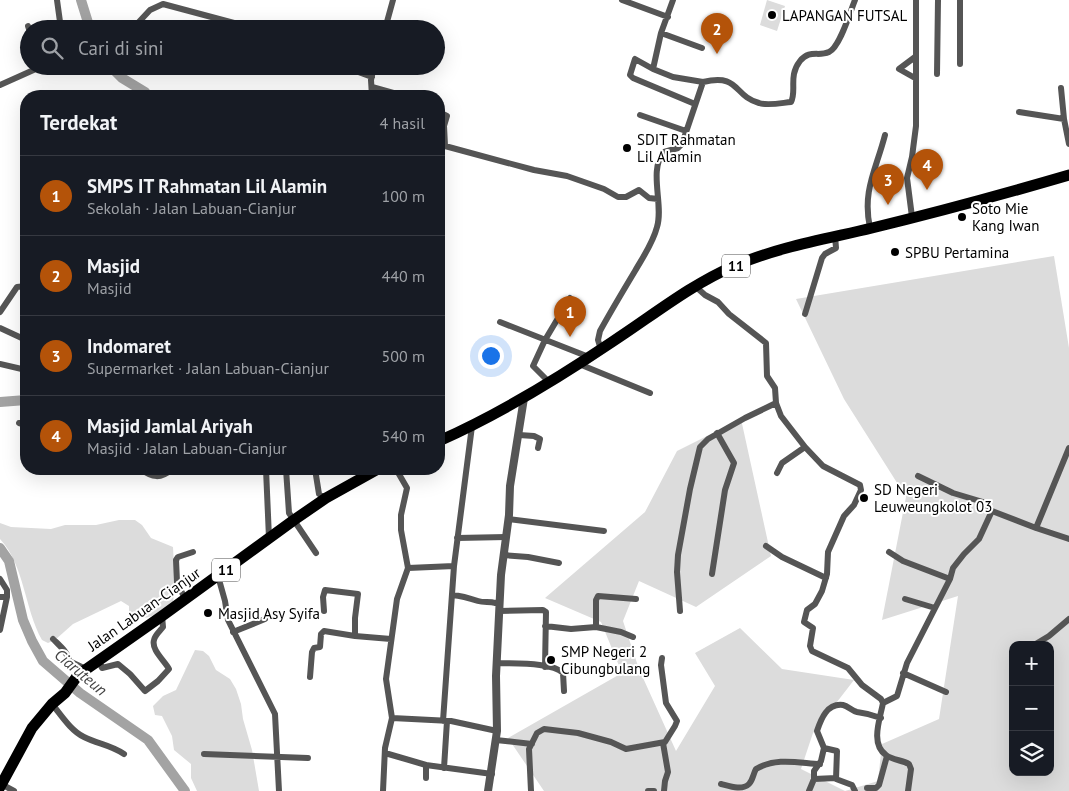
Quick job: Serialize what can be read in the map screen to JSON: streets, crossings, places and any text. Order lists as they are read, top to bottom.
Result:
{
  "streets": {
    "highway": ["11", "Jalan Labuan-Cianjur"]
  },
  "crossings": [
    ["11", "Jalan Labuan-Cianjur"]
  ],
  "water": ["Ciaruteun"],
  "places": [
    "LAPANGAN FUTSAL",
    "SDIT Rahmatan Lil Alamin",
    "Soto Mie Kang Iwan",
    "SPBU Pertamina",
    "SD Negeri Leuweungkolot 03",
    "Masjid Asy Syifa",
    "SMP Negeri 2 Cibungbulang"
  ],
  "page": {
    "pins": [
      "2",
      "4",
      "3",
      "1"
    ],
    "search": "Cari di sini",
    "heading": ["Terdekat", "4 hasil"],
    "list": [
      {
        "mark": "1",
        "name": "SMPS IT Rahmatan Lil Alamin",
        "note": "Sekolah · Jalan Labuan-Cianjur",
        "value": "100 m"
      },
      {
        "mark": "2",
        "name": "Masjid",
        "note": "Masjid",
        "value": "440 m"
      },
      {
        "mark": "3",
        "name": "Indomaret",
        "note": "Supermarket · Jalan Labuan-Cianjur",
        "value": "500 m"
      },
      {
        "mark": "4",
        "name": "Masjid Jamlal Ariyah",
        "note": "Masjid · Jalan Labuan-Cianjur",
        "value": "540 m"
      }
    ],
    "map_buttons": ["+", "−"]
  }
}
